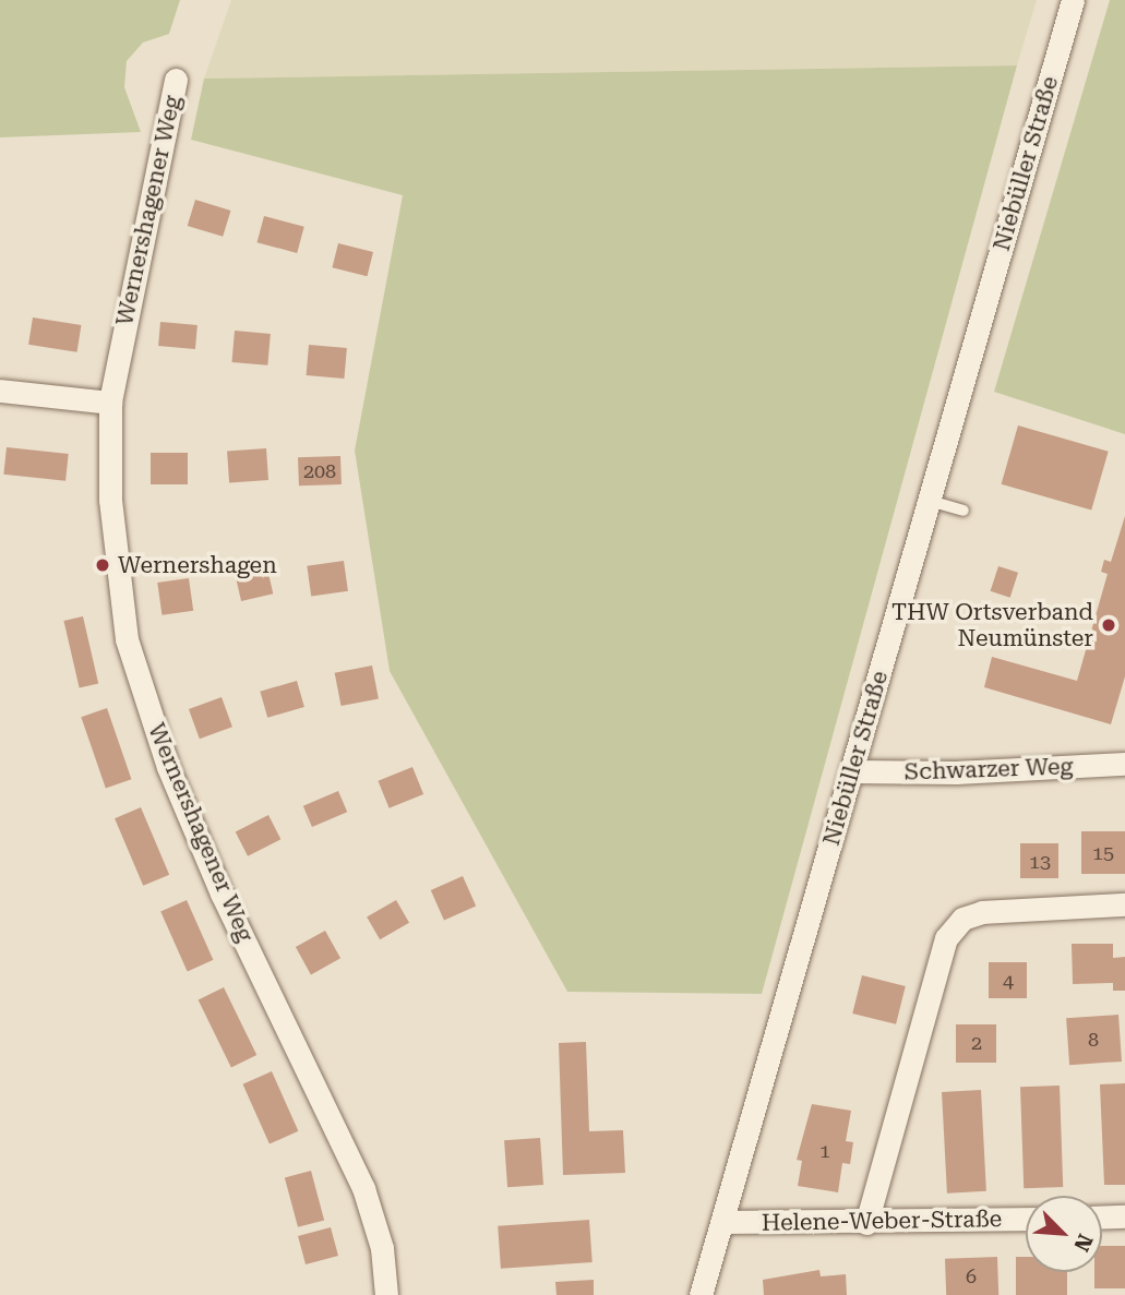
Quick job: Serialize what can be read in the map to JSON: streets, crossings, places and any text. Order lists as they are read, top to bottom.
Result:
{
  "streets": {
    "street": [
      "Niebüller Straße",
      "Wernershagener Weg",
      "Schwarzer Weg",
      "Helene-Weber-Straße"
    ]
  },
  "crossings": [
    ["Niebüller Straße", "Schwarzer Weg"],
    ["Niebüller Straße", "Helene-Weber-Straße"]
  ],
  "places": ["Wernershagen", "THW Ortsverband Neumünster"],
  "house_numbers": [
    "208",
    "15",
    "13",
    "4",
    "8",
    "2",
    "1",
    "6"
  ],
  "north": "bottom right"
}
